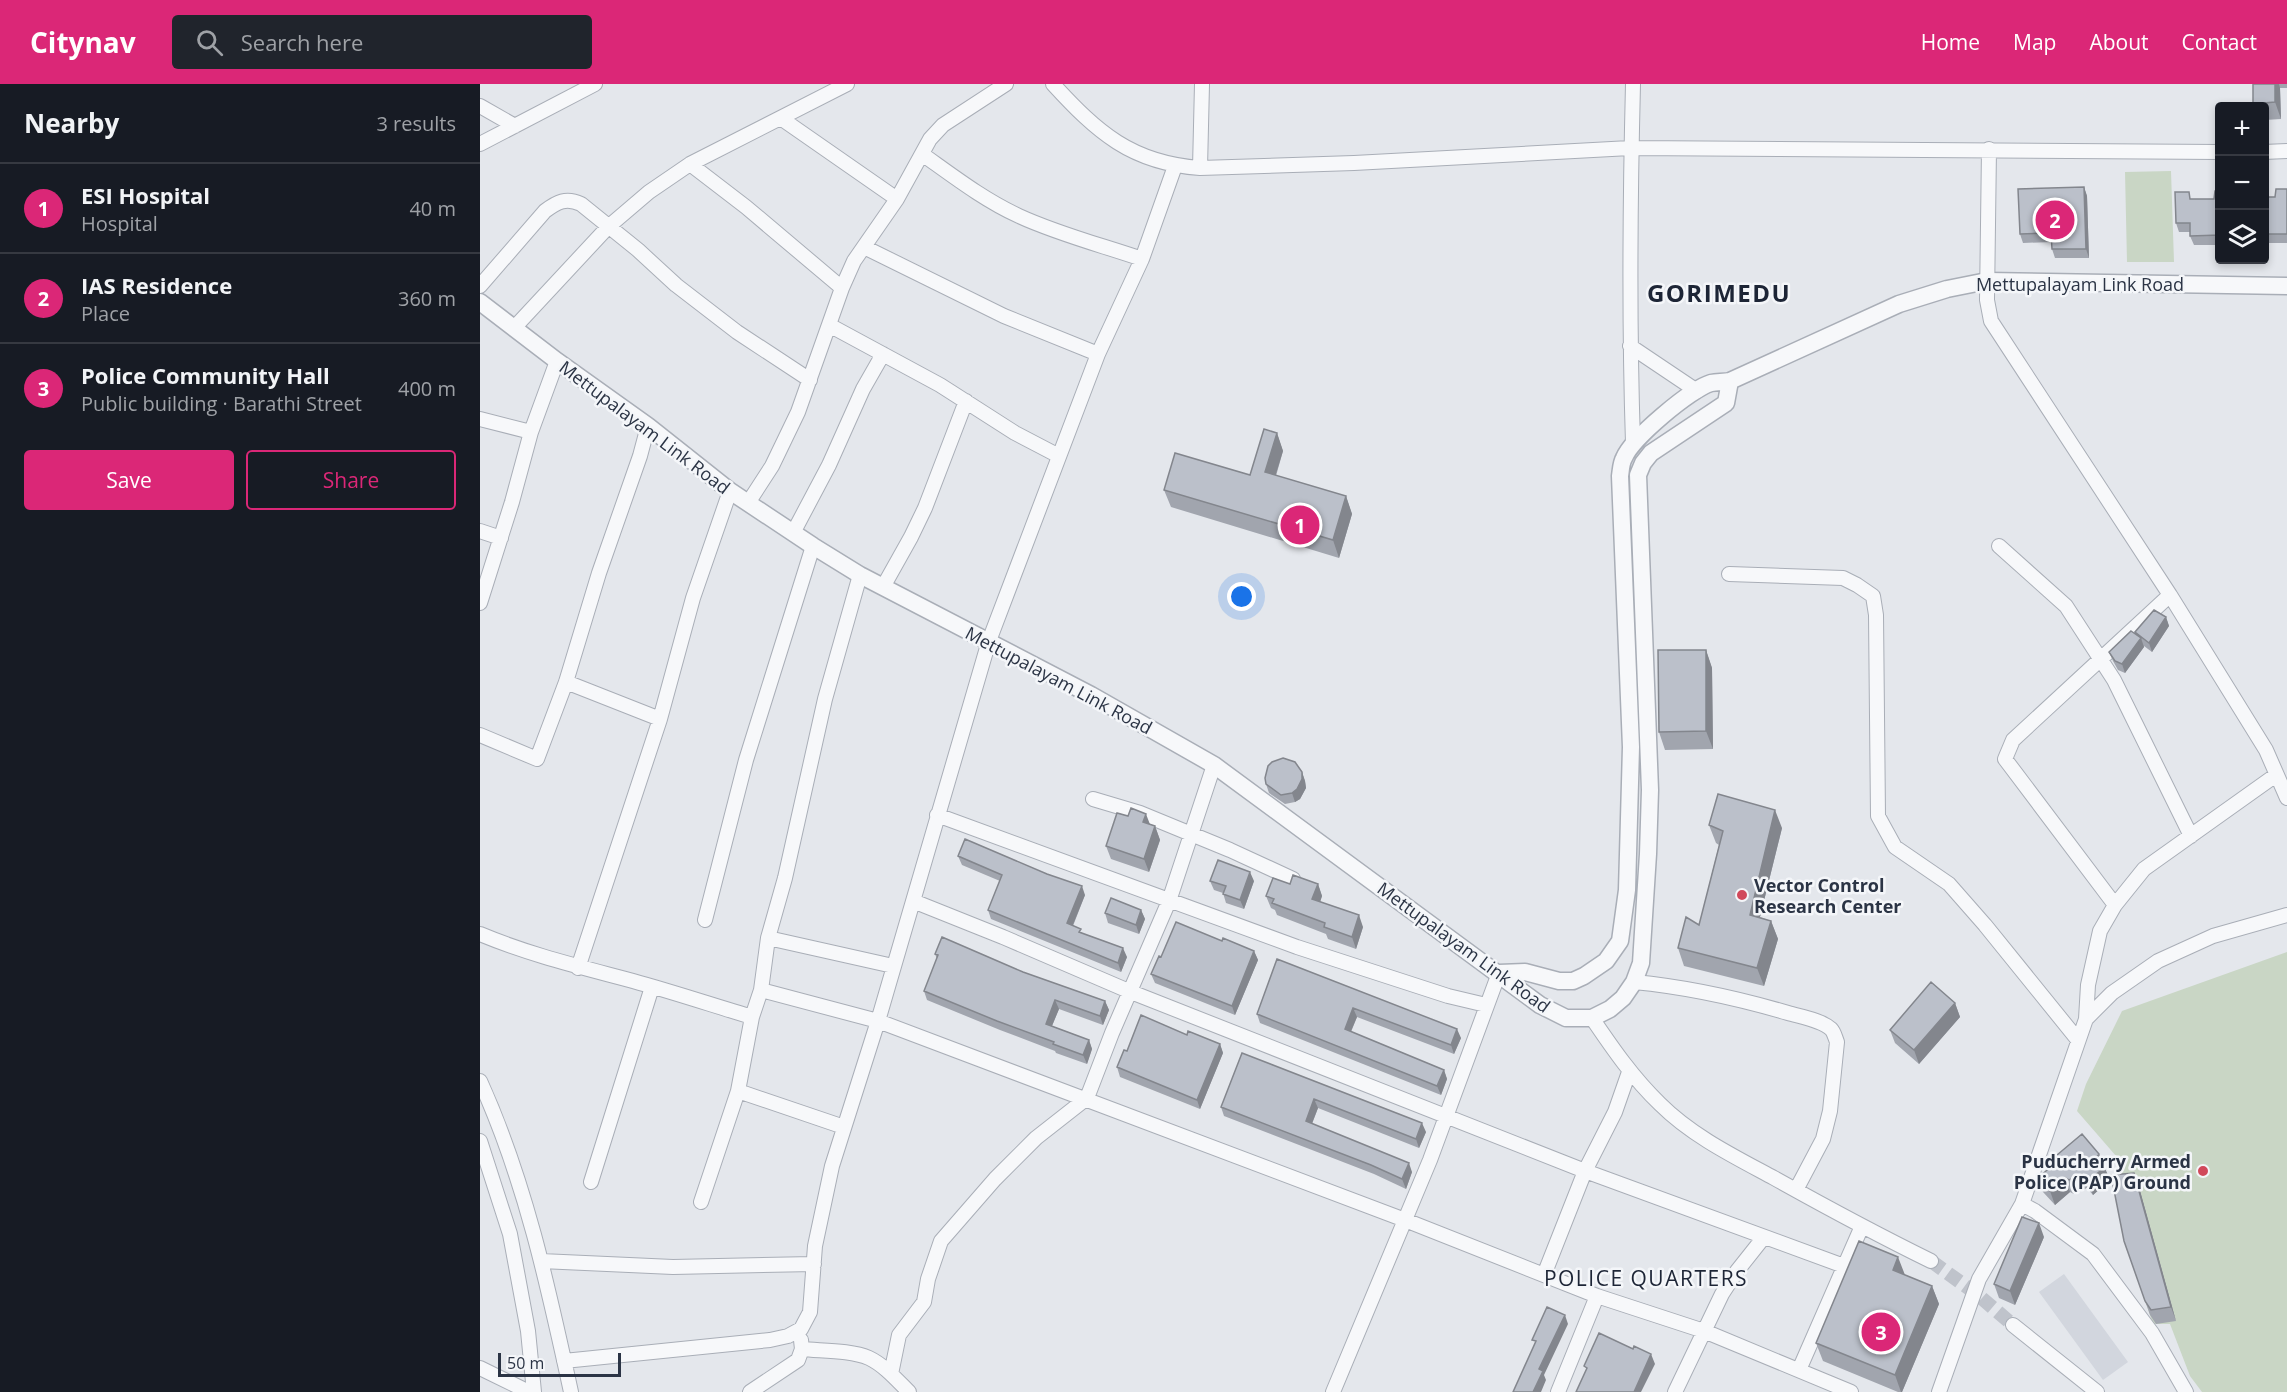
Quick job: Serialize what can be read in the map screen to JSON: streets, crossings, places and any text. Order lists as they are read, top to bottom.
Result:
{
  "streets": {
    "street": ["Mettupalayam Link Road"]
  },
  "districts": ["GORIMEDU", "POLICE QUARTERS"],
  "places": ["Vector Control Research Center", "Puducherry Armed Police (PAP) Ground"],
  "scale_bar": "50 m",
  "page": {
    "header": "Citynav",
    "search": "Search here",
    "nav": [
      "Home",
      "Map",
      "About",
      "Contact"
    ],
    "heading": ["Nearby", "3 results"],
    "map_buttons": ["+", "−"],
    "list": [
      {
        "mark": "1",
        "name": "ESI Hospital",
        "note": "Hospital",
        "value": "40 m"
      },
      {
        "mark": "2",
        "name": "IAS Residence",
        "note": "Place",
        "value": "360 m"
      },
      {
        "mark": "3",
        "name": "Police Community Hall",
        "note": "Public building · Barathi Street",
        "value": "400 m"
      }
    ],
    "pins": ["2", "1", "3"],
    "buttons": ["Save", "Share"],
    "scale": "50 m"
  }
}
